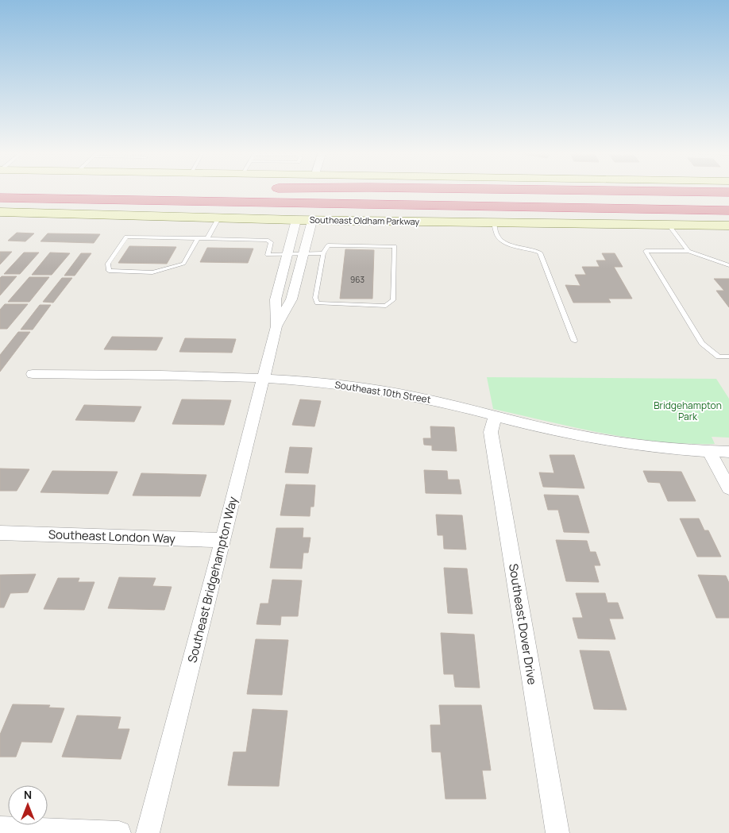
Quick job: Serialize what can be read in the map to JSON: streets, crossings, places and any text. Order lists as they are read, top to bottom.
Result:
{
  "streets": {
    "street": [
      "Southeast Oldham Parkway",
      "Southeast 10th Street",
      "Southeast London Way",
      "Southeast Bridgehampton Way",
      "Southeast Dover Drive"
    ]
  },
  "crossings": [
    ["Southeast Oldham Parkway", "Southeast Bridgehampton Way"],
    ["Southeast 10th Street", "Southeast Bridgehampton Way"],
    ["Southeast 10th Street", "Southeast Dover Drive"],
    ["Southeast London Way", "Southeast Bridgehampton Way"]
  ],
  "parks": ["Bridgehampton Park"],
  "house_numbers": ["963"],
  "north": "top"
}
